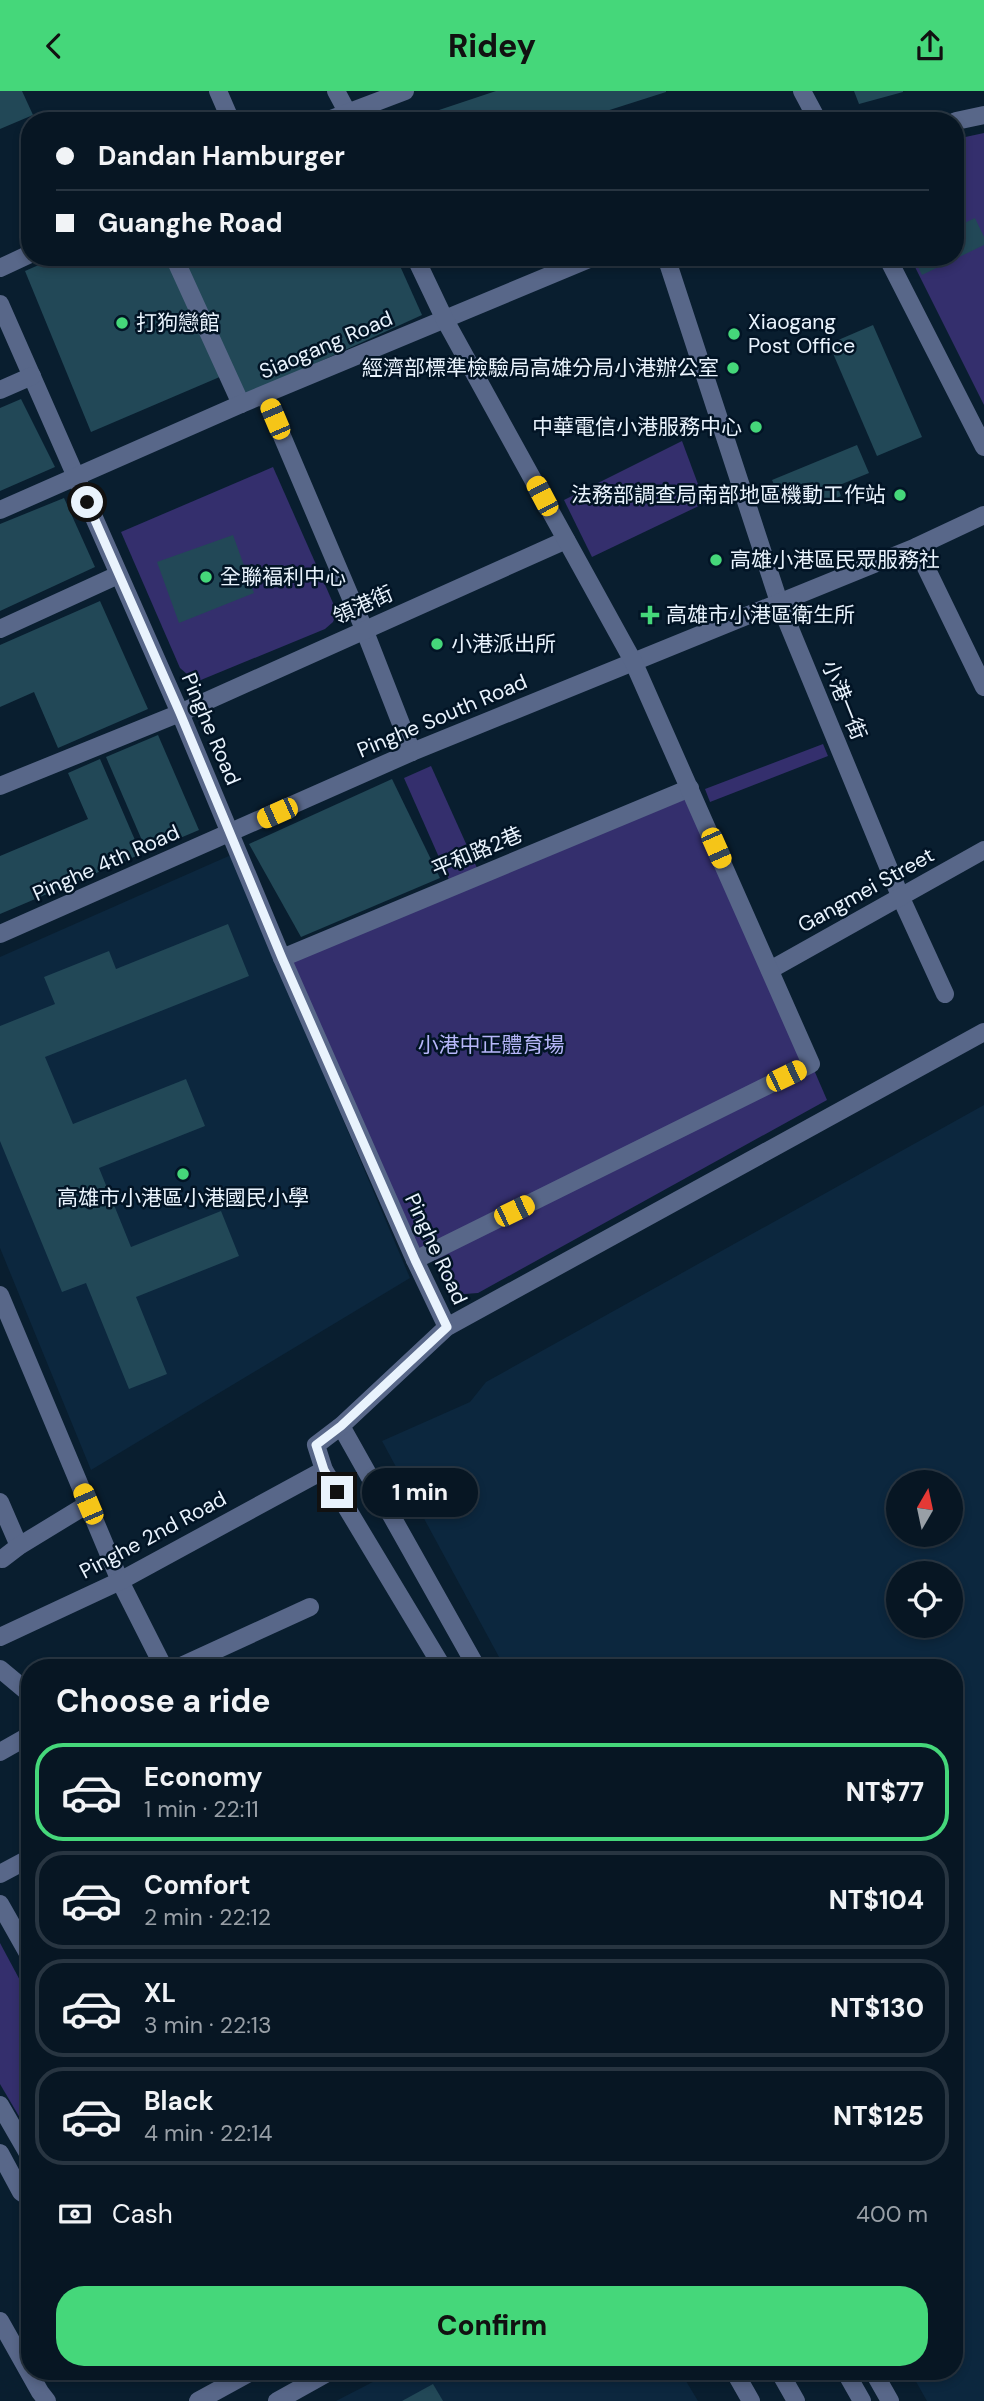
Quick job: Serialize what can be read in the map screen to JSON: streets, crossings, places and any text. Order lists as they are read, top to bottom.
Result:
{
  "streets": {
    "street": [
      "Siaogang Road",
      "領港街",
      "小港一街",
      "Pinghe South Road",
      "Pinghe Road",
      "平和路2巷",
      "Pinghe 4th Road",
      "Gangmei Street",
      "Pinghe 2nd Road"
    ]
  },
  "crossings": [
    ["Siaogang Road", "Pinghe Road"],
    ["領港街", "Pinghe Road"],
    ["小港一街", "Pinghe South Road"],
    ["小港一街", "Gangmei Street"],
    ["Pinghe South Road", "Pinghe Road"],
    ["Pinghe South Road", "Pinghe 4th Road"],
    ["Pinghe Road", "平和路2巷"],
    ["Pinghe Road", "Pinghe 4th Road"]
  ],
  "parks": ["小港中正體育場"],
  "places": {
    "other": [
      "打狗戀館",
      "Xiaogang Post Office",
      "經濟部標準檢驗局高雄分局小港辦公室",
      "中華電信小港服務中心",
      "法務部調查局南部地區機動工作站",
      "高雄小港區民眾服務社",
      "全聯褔利中心",
      "小港派出所",
      "高雄市小港區小港國民小學"
    ],
    "health": ["高雄市小港區衛生所"]
  },
  "north": "top",
  "page": {
    "header": "Ridey",
    "banner": ["Dandan Hamburger", "Guanghe Road"],
    "bubble": "1 min",
    "heading": "Choose a ride",
    "list": [
      {
        "name": "Economy",
        "note": "1 min · 22:11",
        "value": "NT$77"
      },
      {
        "name": "Comfort",
        "note": "2 min · 22:12",
        "value": "NT$104"
      },
      {
        "name": "XL",
        "note": "3 min · 22:13",
        "value": "NT$130"
      },
      {
        "name": "Black",
        "note": "4 min · 22:14",
        "value": "NT$125"
      }
    ],
    "pay": ["Cash", "400 m"],
    "buttons": "Confirm"
  }
}
